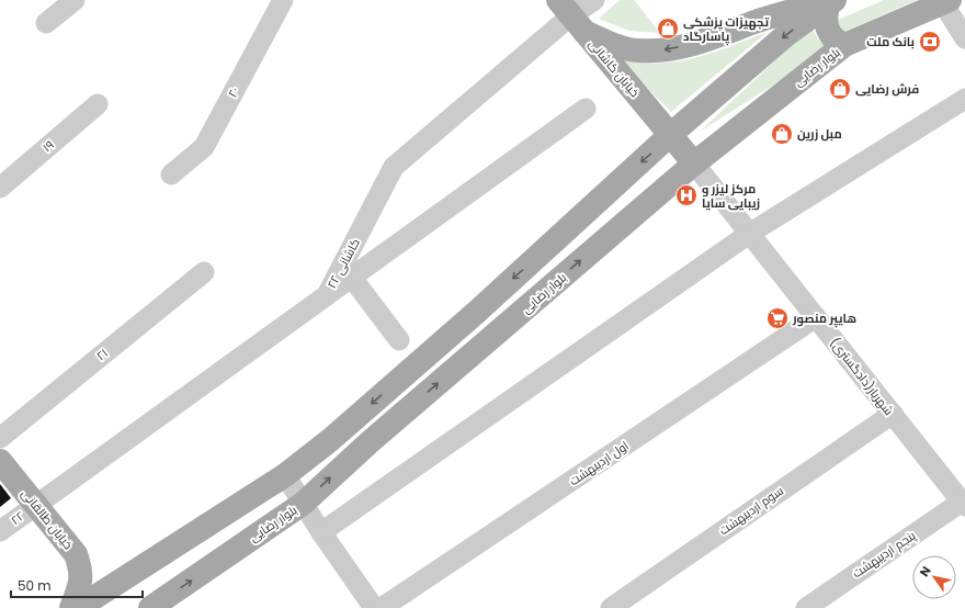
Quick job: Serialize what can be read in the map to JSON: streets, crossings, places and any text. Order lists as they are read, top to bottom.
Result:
{
  "streets": {
    "main road": ["بلوار رضایی", "خیابان کاشانی", "خیابان طالقانی"],
    "street": [
      "۲۰",
      "۱۹",
      "کاشانی ۲۲",
      "۲۱",
      "شهریار(دادگستری)",
      "اول اردیبهشت",
      "سوم اردیبهشت",
      "۲۲",
      "پنجم اردیبهشت"
    ]
  },
  "crossings": [
    ["بلوار رضایی", "خیابان کاشانی"],
    ["بلوار رضایی", "شهریار(دادگستری)"],
    ["خیابان کاشانی", "کاشانی ۲۲"],
    ["خیابان کاشانی", "شهریار(دادگستری)"],
    ["کاشانی ۲۲", "۲۲"],
    ["کاشانی ۲۲", "خیابان طالقانی"],
    ["شهریار(دادگستری)", "اول اردیبهشت"],
    ["شهریار(دادگستری)", "سوم اردیبهشت"],
    ["شهریار(دادگستری)", "پنجم اردیبهشت"],
    ["۲۲", "خیابان طالقانی"]
  ],
  "places": {
    "shop": ["تجهیزات پزشکی پاسارگاد", "فرش رضایی", "مبل زرین"],
    "bank": ["بانک ملت"],
    "hospital": ["مرکز لیزر و زیبایی سایا"],
    "supermarket": ["هایپر منصور"]
  },
  "scale_bar": "50 m",
  "north": "top left"
}
